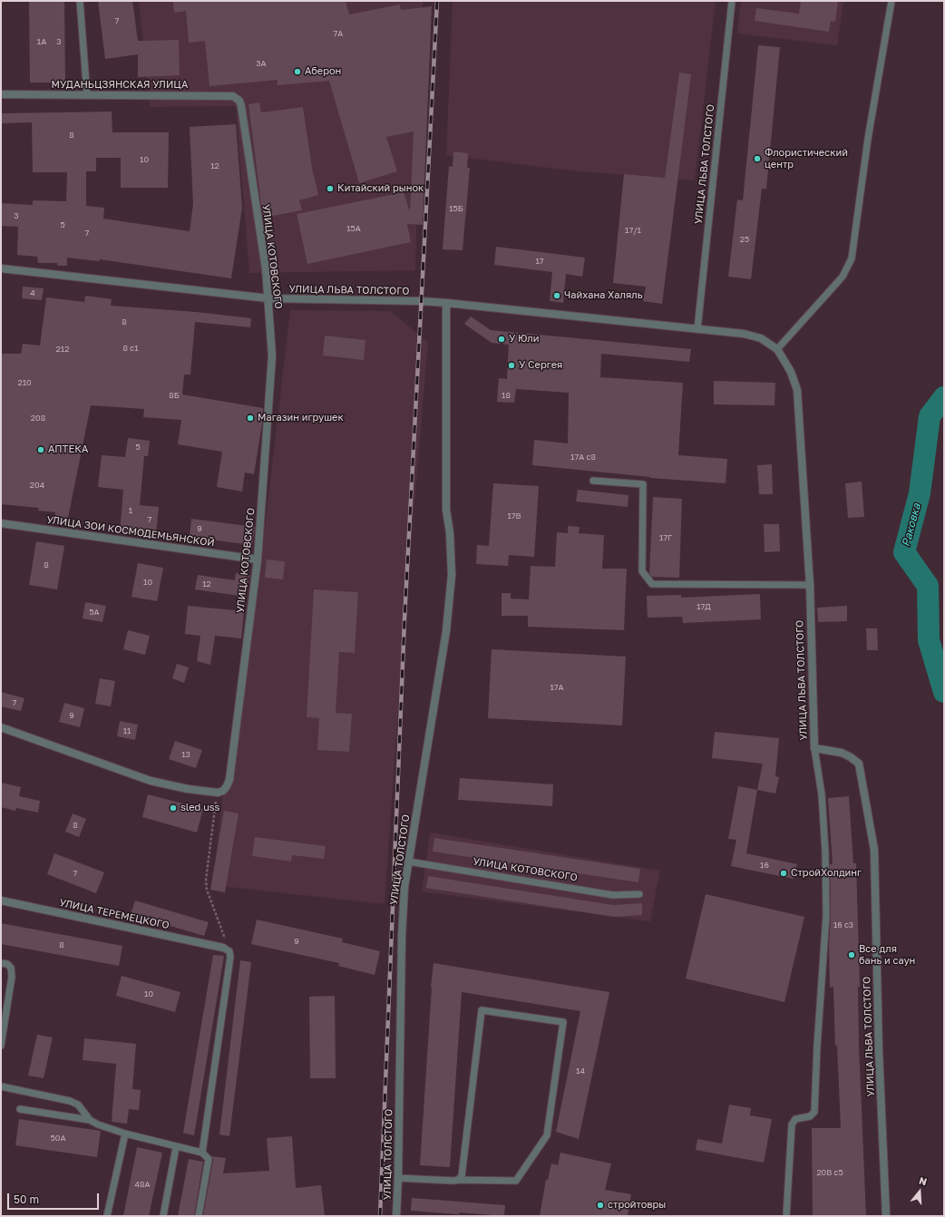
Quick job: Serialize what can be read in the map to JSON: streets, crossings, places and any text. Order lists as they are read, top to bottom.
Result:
{
  "streets": {
    "street": [
      "МУДАНЬЦЗЯНСКАЯ УЛИЦА",
      "УЛИЦА ЛЬВА ТОЛСТОГО",
      "УЛИЦА КОТОВСКОГО",
      "УЛИЦА ЗОИ КОСМОДЕМЬЯНСКОЙ",
      "УЛИЦА ТОЛСТОГО",
      "УЛИЦА ТЕРЕМЕЦКОГО"
    ]
  },
  "crossings": [
    ["МУДАНЬЦЗЯНСКАЯ УЛИЦА", "УЛИЦА КОТОВСКОГО"],
    ["УЛИЦА ЛЬВА ТОЛСТОГО", "УЛИЦА КОТОВСКОГО"],
    ["УЛИЦА ЛЬВА ТОЛСТОГО", "УЛИЦА ТОЛСТОГО"],
    ["УЛИЦА КОТОВСКОГО", "УЛИЦА ЗОИ КОСМОДЕМЬЯНСКОЙ"],
    ["УЛИЦА КОТОВСКОГО", "УЛИЦА ТОЛСТОГО"]
  ],
  "water": ["Раковка"],
  "places": [
    "Аберон",
    "Флористический центр",
    "Китайский рынок",
    "Чайхана Халяль",
    "У Юли",
    "У Сергея",
    "Магазин игрушек",
    "АПТЕКА",
    "sled uss",
    "СтройХолдинг",
    "Все для бань и саун",
    "стройтовры"
  ],
  "house_numbers": [
    "7",
    "7А",
    "1А",
    "3",
    "3А",
    "8",
    "10",
    "12",
    "15Б",
    "3",
    "5",
    "15А",
    "17/1",
    "7",
    "25",
    "17",
    "4",
    "8",
    "8 с1",
    "212",
    "210",
    "8Б",
    "18",
    "208",
    "5",
    "17А с8",
    "204",
    "1",
    "17В",
    "7",
    "9",
    "17Г",
    "8",
    "10",
    "12",
    "17Д",
    "5А",
    "17А",
    "7",
    "9",
    "11",
    "13",
    "8",
    "16",
    "7",
    "16 с3",
    "9",
    "8",
    "10",
    "14",
    "50А",
    "20В с5",
    "48А"
  ],
  "scale_bar": "50 m",
  "north": "top"
}
